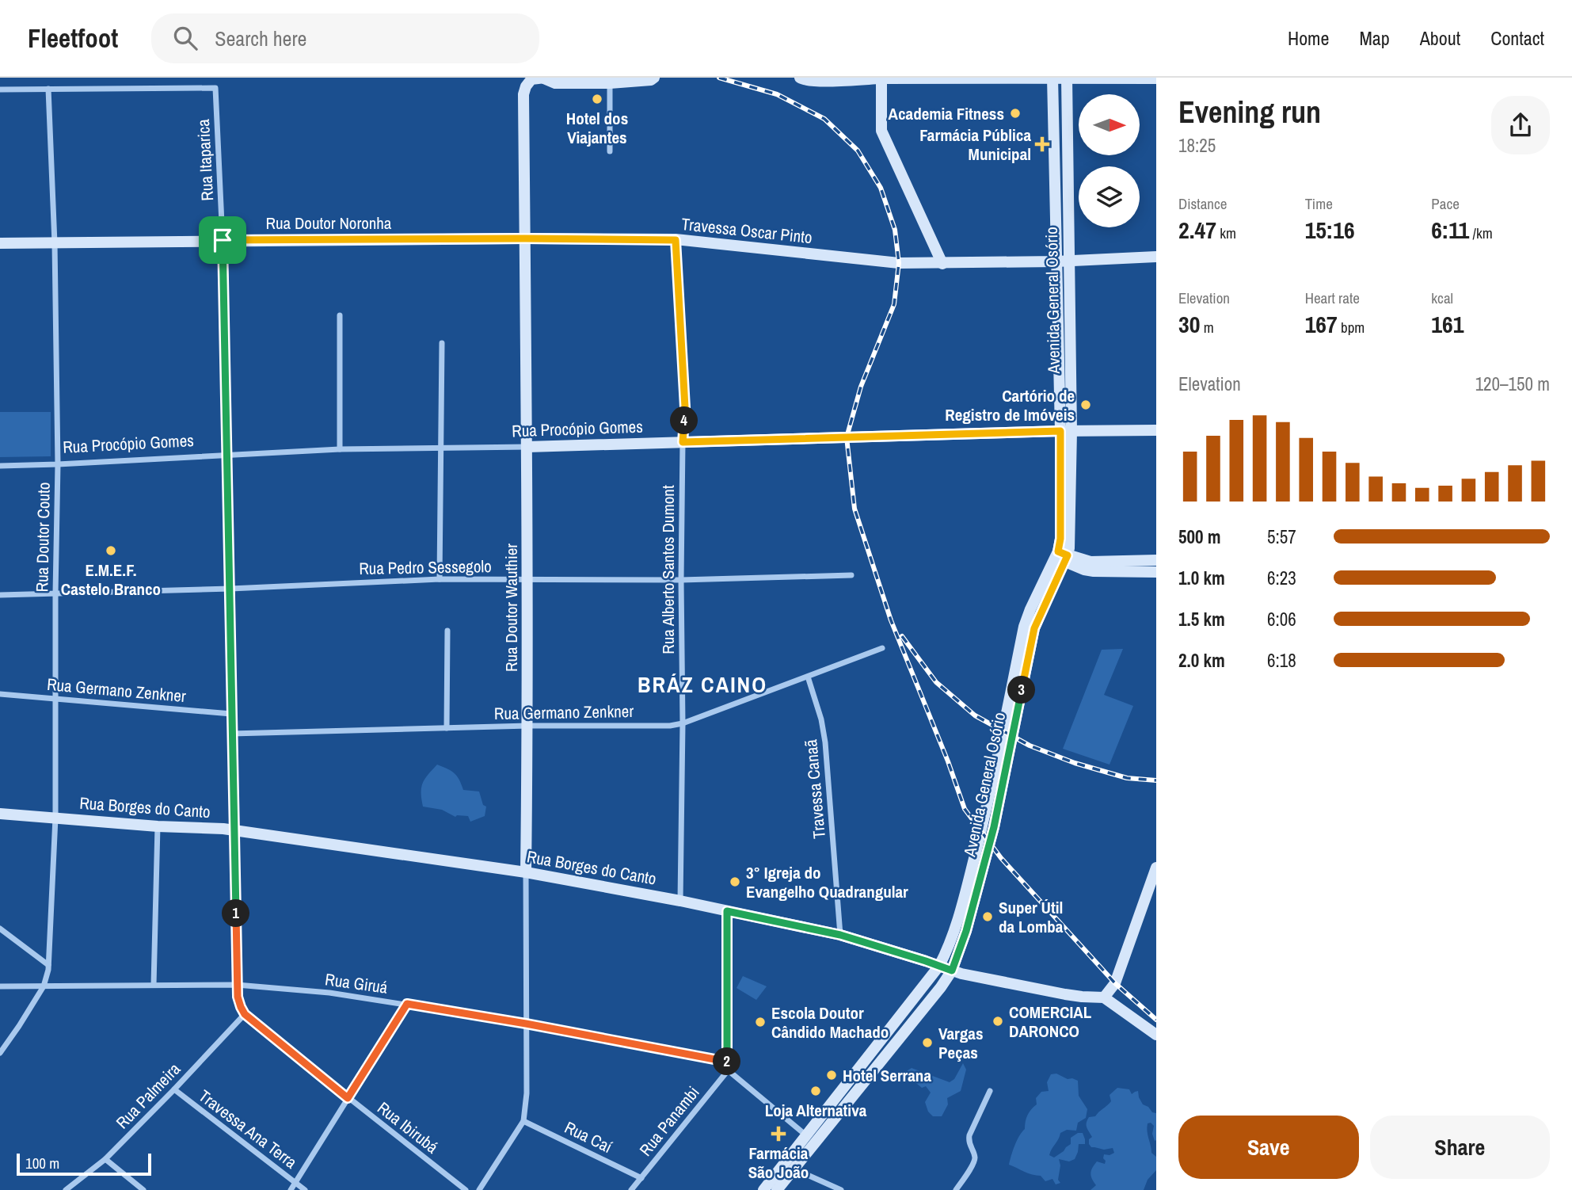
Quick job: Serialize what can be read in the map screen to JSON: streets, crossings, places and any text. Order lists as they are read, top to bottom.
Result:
{
  "streets": {
    "street": [
      "Rua Itaparica",
      "Rua Doutor Noronha",
      "Travessa Oscar Pinto",
      "Avenida General Osório",
      "Rua Procópio Gomes",
      "Rua Doutor Couto",
      "Rua Pedro Sessegolo",
      "Rua Alberto Santos Dumont",
      "Rua Doutor Wauthier",
      "Rua Germano Zenkner",
      "Travessa Canaã",
      "Rua Borges do Canto",
      "Rua Giruá",
      "Rua Palmeira",
      "Rua Panambi",
      "Rua Ibirubá",
      "Travessa Ana Terra",
      "Rua Caí"
    ]
  },
  "crossings": [
    ["Rua Itaparica", "Rua Doutor Noronha"],
    ["Rua Itaparica", "Rua Procópio Gomes"],
    ["Rua Itaparica", "Rua Doutor Couto"],
    ["Rua Itaparica", "Rua Pedro Sessegolo"],
    ["Rua Itaparica", "Rua Germano Zenkner"],
    ["Rua Itaparica", "Rua Borges do Canto"],
    ["Rua Itaparica", "Rua Giruá"],
    ["Rua Itaparica", "Rua Ibirubá"],
    ["Rua Doutor Noronha", "Travessa Oscar Pinto"],
    ["Rua Doutor Noronha", "Rua Doutor Couto"],
    ["Rua Doutor Noronha", "Rua Doutor Wauthier"],
    ["Travessa Oscar Pinto", "Avenida General Osório"],
    ["Travessa Oscar Pinto", "Rua Alberto Santos Dumont"],
    ["Travessa Oscar Pinto", "Rua Doutor Wauthier"],
    ["Avenida General Osório", "Rua Procópio Gomes"],
    ["Avenida General Osório", "Rua Borges do Canto"],
    ["Rua Procópio Gomes", "Rua Doutor Couto"],
    ["Rua Procópio Gomes", "Rua Alberto Santos Dumont"],
    ["Rua Procópio Gomes", "Rua Doutor Wauthier"],
    ["Rua Doutor Couto", "Rua Pedro Sessegolo"],
    ["Rua Doutor Couto", "Rua Germano Zenkner"],
    ["Rua Doutor Couto", "Rua Borges do Canto"],
    ["Rua Doutor Couto", "Rua Giruá"],
    ["Rua Pedro Sessegolo", "Rua Alberto Santos Dumont"],
    ["Rua Pedro Sessegolo", "Rua Doutor Wauthier"],
    ["Rua Alberto Santos Dumont", "Rua Germano Zenkner"],
    ["Rua Alberto Santos Dumont", "Rua Borges do Canto"],
    ["Rua Doutor Wauthier", "Rua Germano Zenkner"],
    ["Rua Doutor Wauthier", "Rua Borges do Canto"],
    ["Rua Doutor Wauthier", "Rua Giruá"],
    ["Rua Doutor Wauthier", "Rua Caí"],
    ["Rua Germano Zenkner", "Travessa Canaã"],
    ["Travessa Canaã", "Rua Borges do Canto"],
    ["Rua Palmeira", "Rua Ibirubá"],
    ["Rua Palmeira", "Travessa Ana Terra"],
    ["Rua Panambi", "Rua Caí"]
  ],
  "districts": ["BRÁZ CAINO"],
  "places": {
    "other": [
      "Hotel dos Viajantes",
      "Academia Fitness",
      "Cartório de Registro de Imóveis",
      "E.M.E.F. Castelo Branco",
      "3° Igreja do Evangelho Quadrangular",
      "Super Útil da Lomba",
      "COMERCIAL DARONCO",
      "Escola Doutor Cândido Machado",
      "Vargas Peças",
      "Hotel Serrana",
      "Loja Alternativa"
    ],
    "health": ["Farmácia Pública Municipal", "Farmácia São João"]
  },
  "scale_bar": "100 m",
  "north": "right",
  "page": {
    "header": "Fleetfoot",
    "search": "Search here",
    "nav": [
      "Home",
      "Map",
      "About",
      "Contact"
    ],
    "heading": ["Evening run", "18:25"],
    "stats": [
      ["Distance", "2.47 km"],
      ["Time", "15:16"],
      ["Pace", "6:11 /km"],
      ["Elevation", "30 m"],
      ["Heart rate", "167 bpm"],
      ["kcal", "161"]
    ],
    "chart": ["Elevation", "120–150 m"],
    "pins": [
      "4",
      "3",
      "1",
      "2"
    ],
    "list": [
      {
        "name": "500 m",
        "note": "5:57"
      },
      {
        "name": "1.0 km",
        "note": "6:23"
      },
      {
        "name": "1.5 km",
        "note": "6:06"
      },
      {
        "name": "2.0 km",
        "note": "6:18"
      }
    ],
    "buttons": ["Save", "Share"],
    "scale": "100 m"
  }
}
